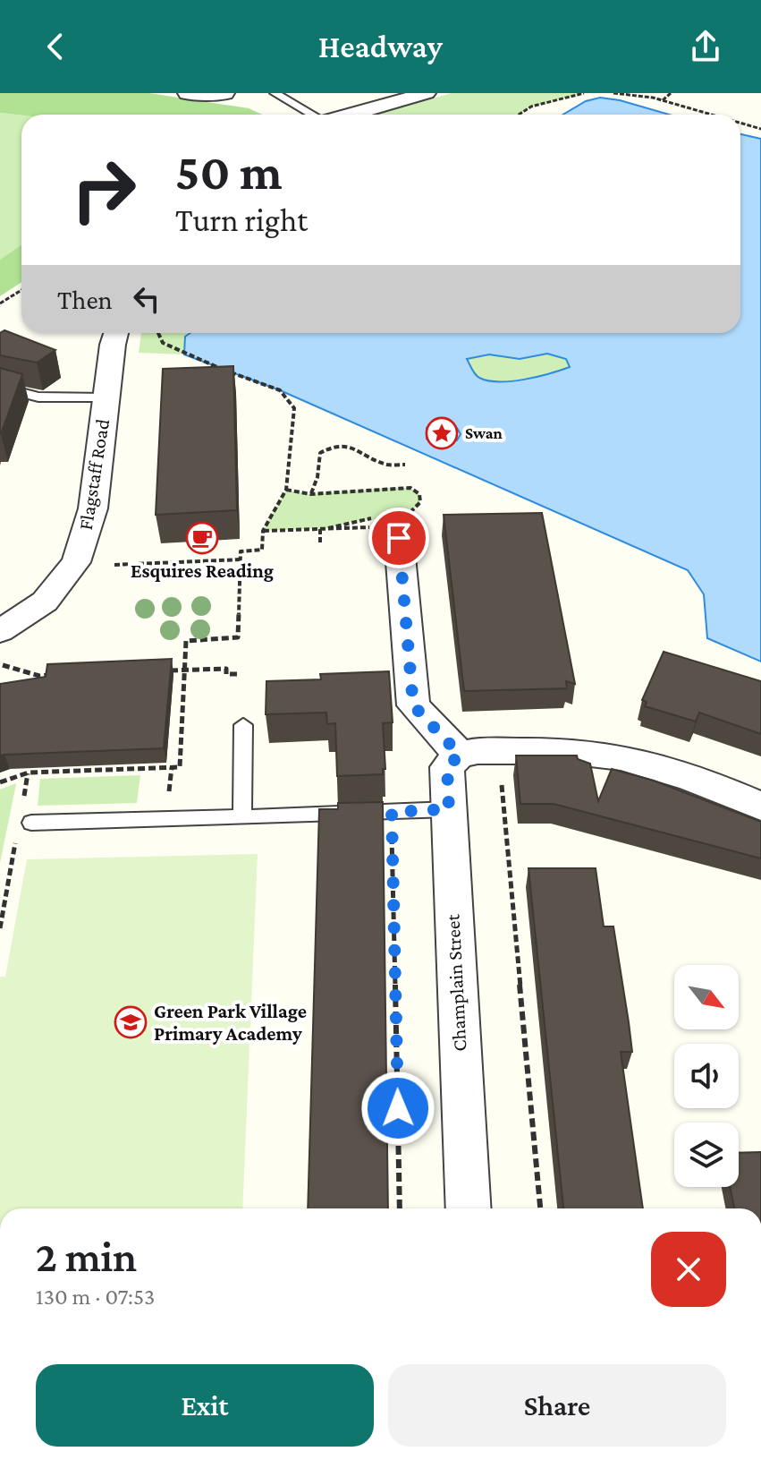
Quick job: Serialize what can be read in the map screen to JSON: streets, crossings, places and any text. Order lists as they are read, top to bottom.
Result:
{
  "streets": {
    "street": ["Flagstaff Road", "Champlain Street"]
  },
  "places": {
    "place": ["Swan"],
    "cafe": ["Esquires Reading"],
    "school or university": ["Green Park Village Primary Academy"]
  },
  "north": "bottom right",
  "page": {
    "header": "Headway",
    "turn": ["50 m", "Turn right"],
    "then": "Then",
    "heading": ["2 min", "130 m · 07:53"],
    "buttons": ["Exit", "Share"]
  }
}
